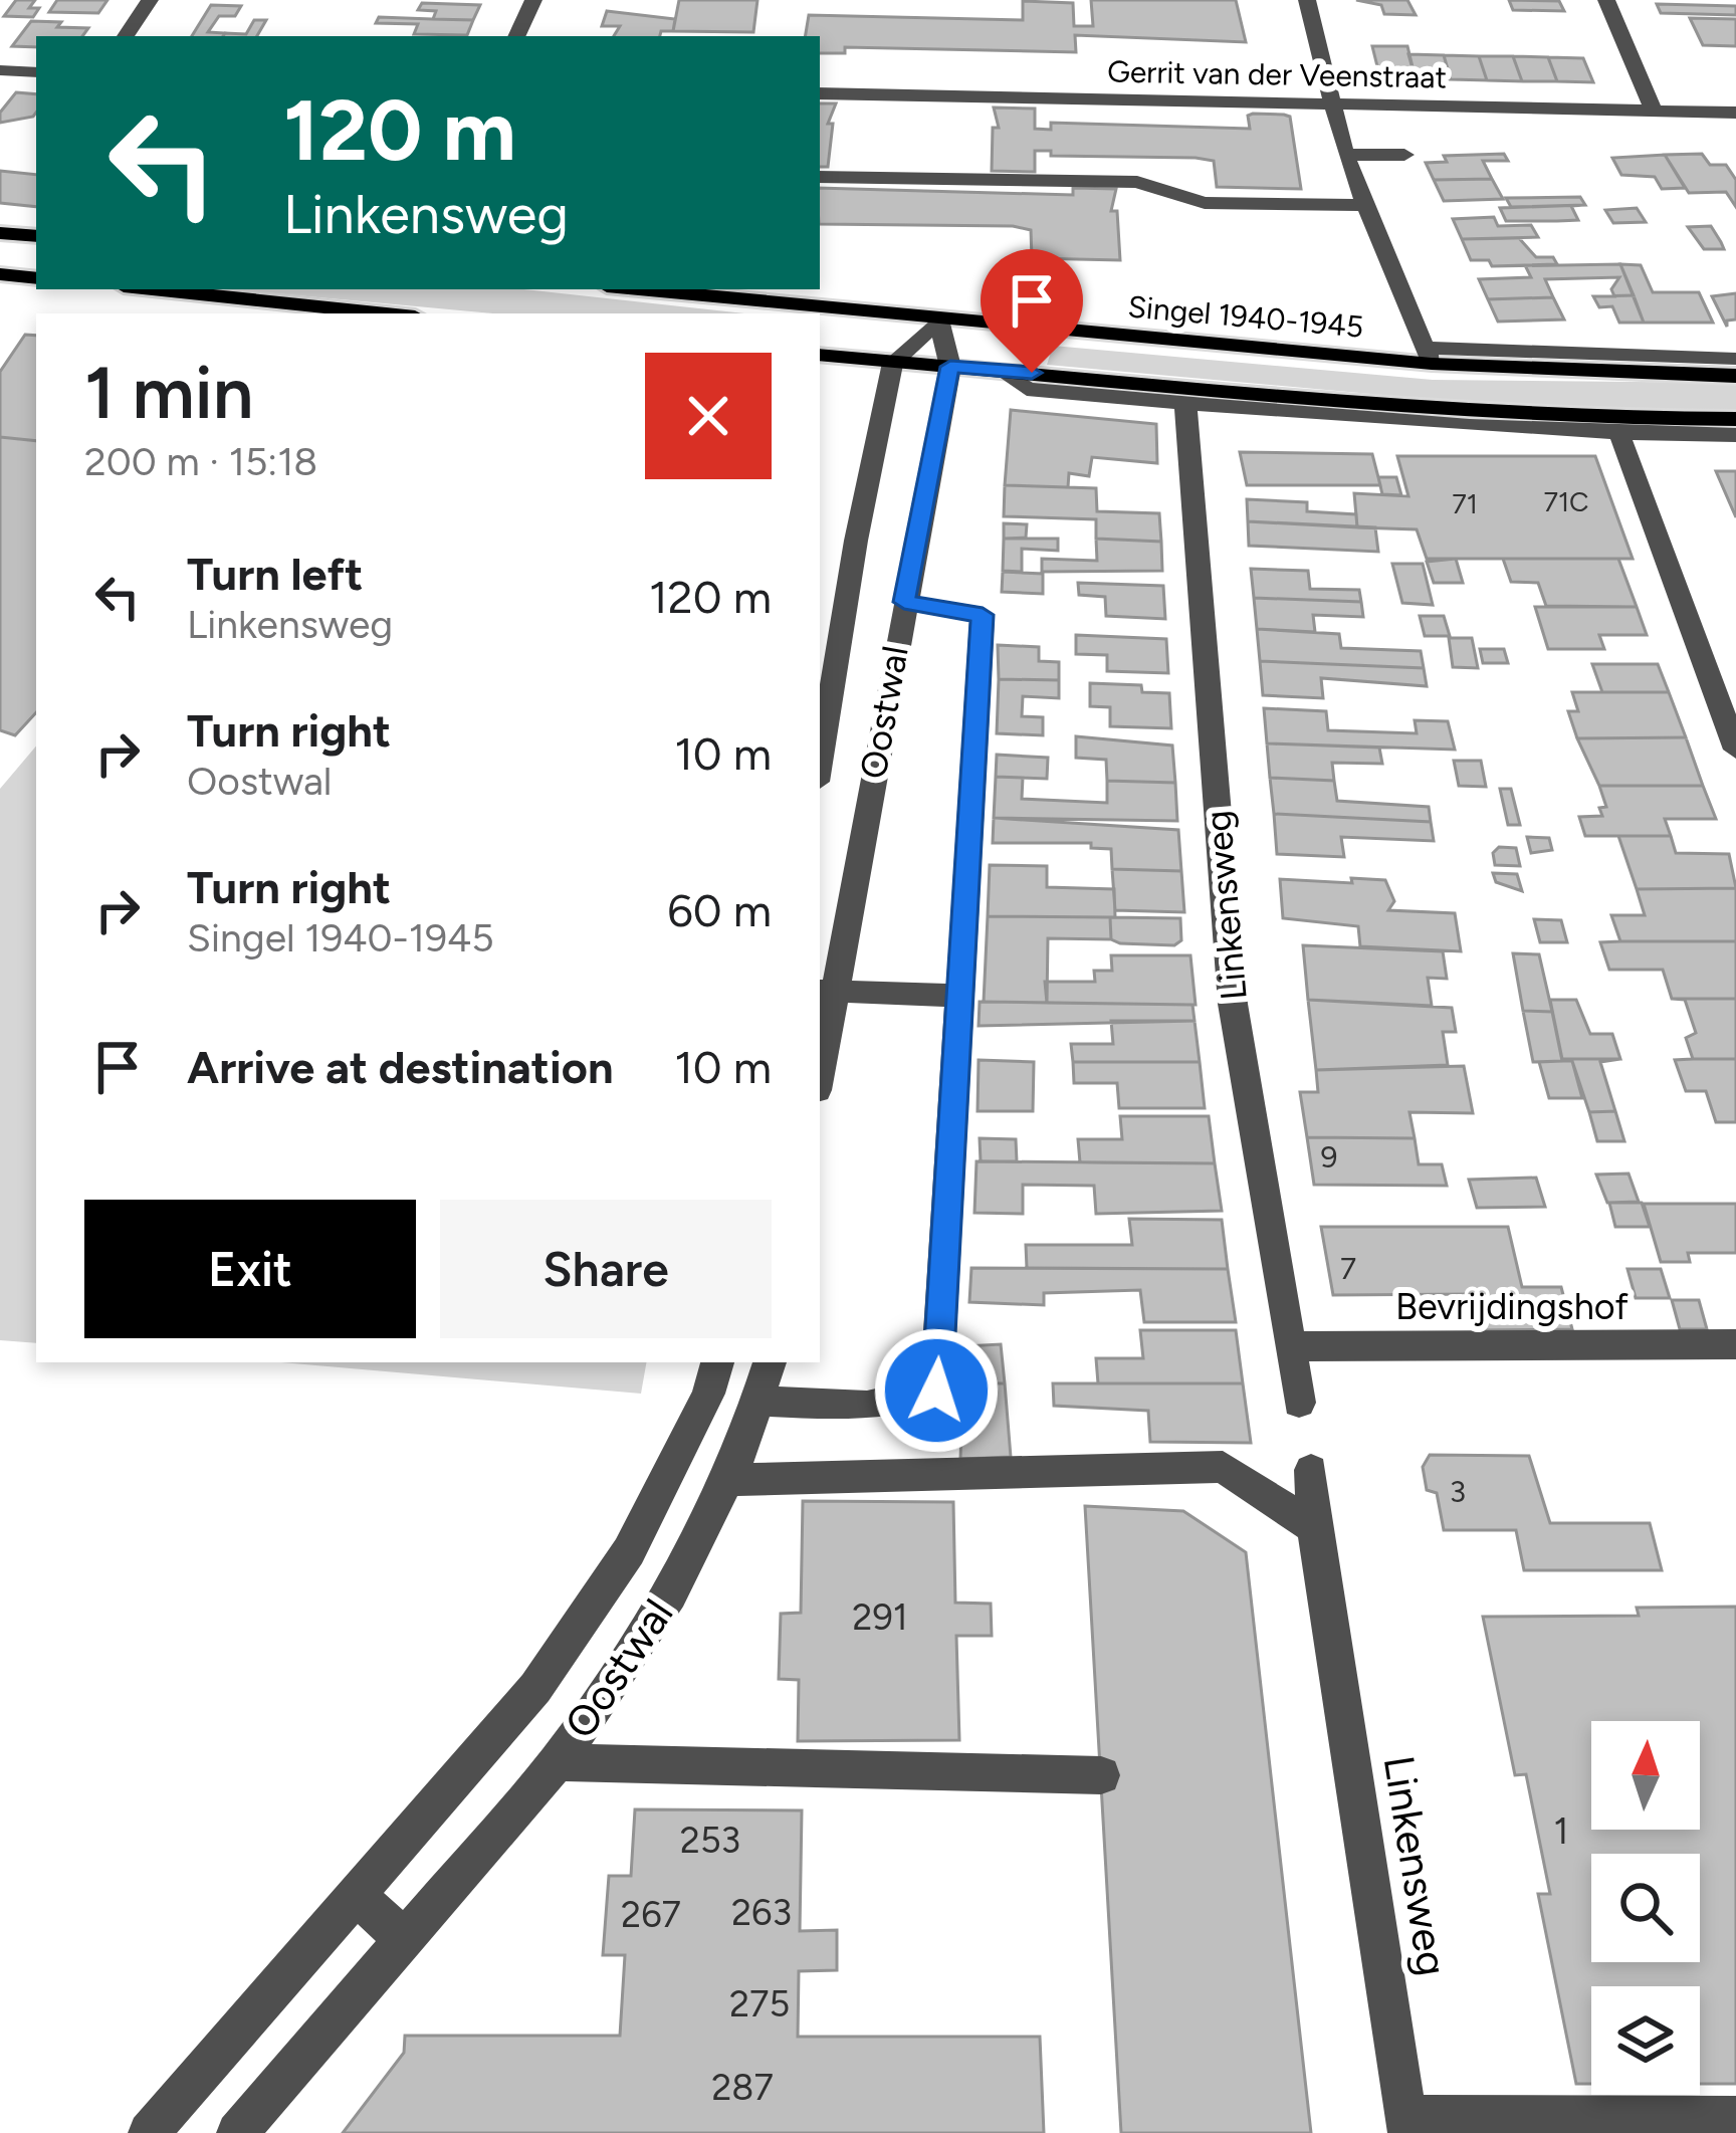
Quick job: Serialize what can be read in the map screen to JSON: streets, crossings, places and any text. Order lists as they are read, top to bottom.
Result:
{
  "streets": {
    "main road": ["Singel 1940-1945"],
    "street": [
      "Gerrit van der Veenstraat",
      "Oostwal",
      "Linkensweg",
      "Bevrijdingshof"
    ]
  },
  "crossings": [
    ["Singel 1940-1945", "Oostwal"],
    ["Linkensweg", "Bevrijdingshof"]
  ],
  "house_numbers": [
    "71C",
    "71",
    "9",
    "7",
    "3",
    "291",
    "1",
    "253",
    "263",
    "267",
    "275",
    "287"
  ],
  "north": "top",
  "page": {
    "turn": ["120 m", "Linkensweg"],
    "heading": ["1 min", "200 m · 15:18"],
    "list": [
      {
        "name": "Turn left",
        "note": "Linkensweg",
        "value": "120 m"
      },
      {
        "name": "Turn right",
        "note": "Oostwal",
        "value": "10 m"
      },
      {
        "name": "Turn right",
        "note": "Singel 1940-1945",
        "value": "60 m"
      },
      {
        "name": "Arrive at destination",
        "value": "10 m"
      }
    ],
    "buttons": ["Exit", "Share"]
  }
}
